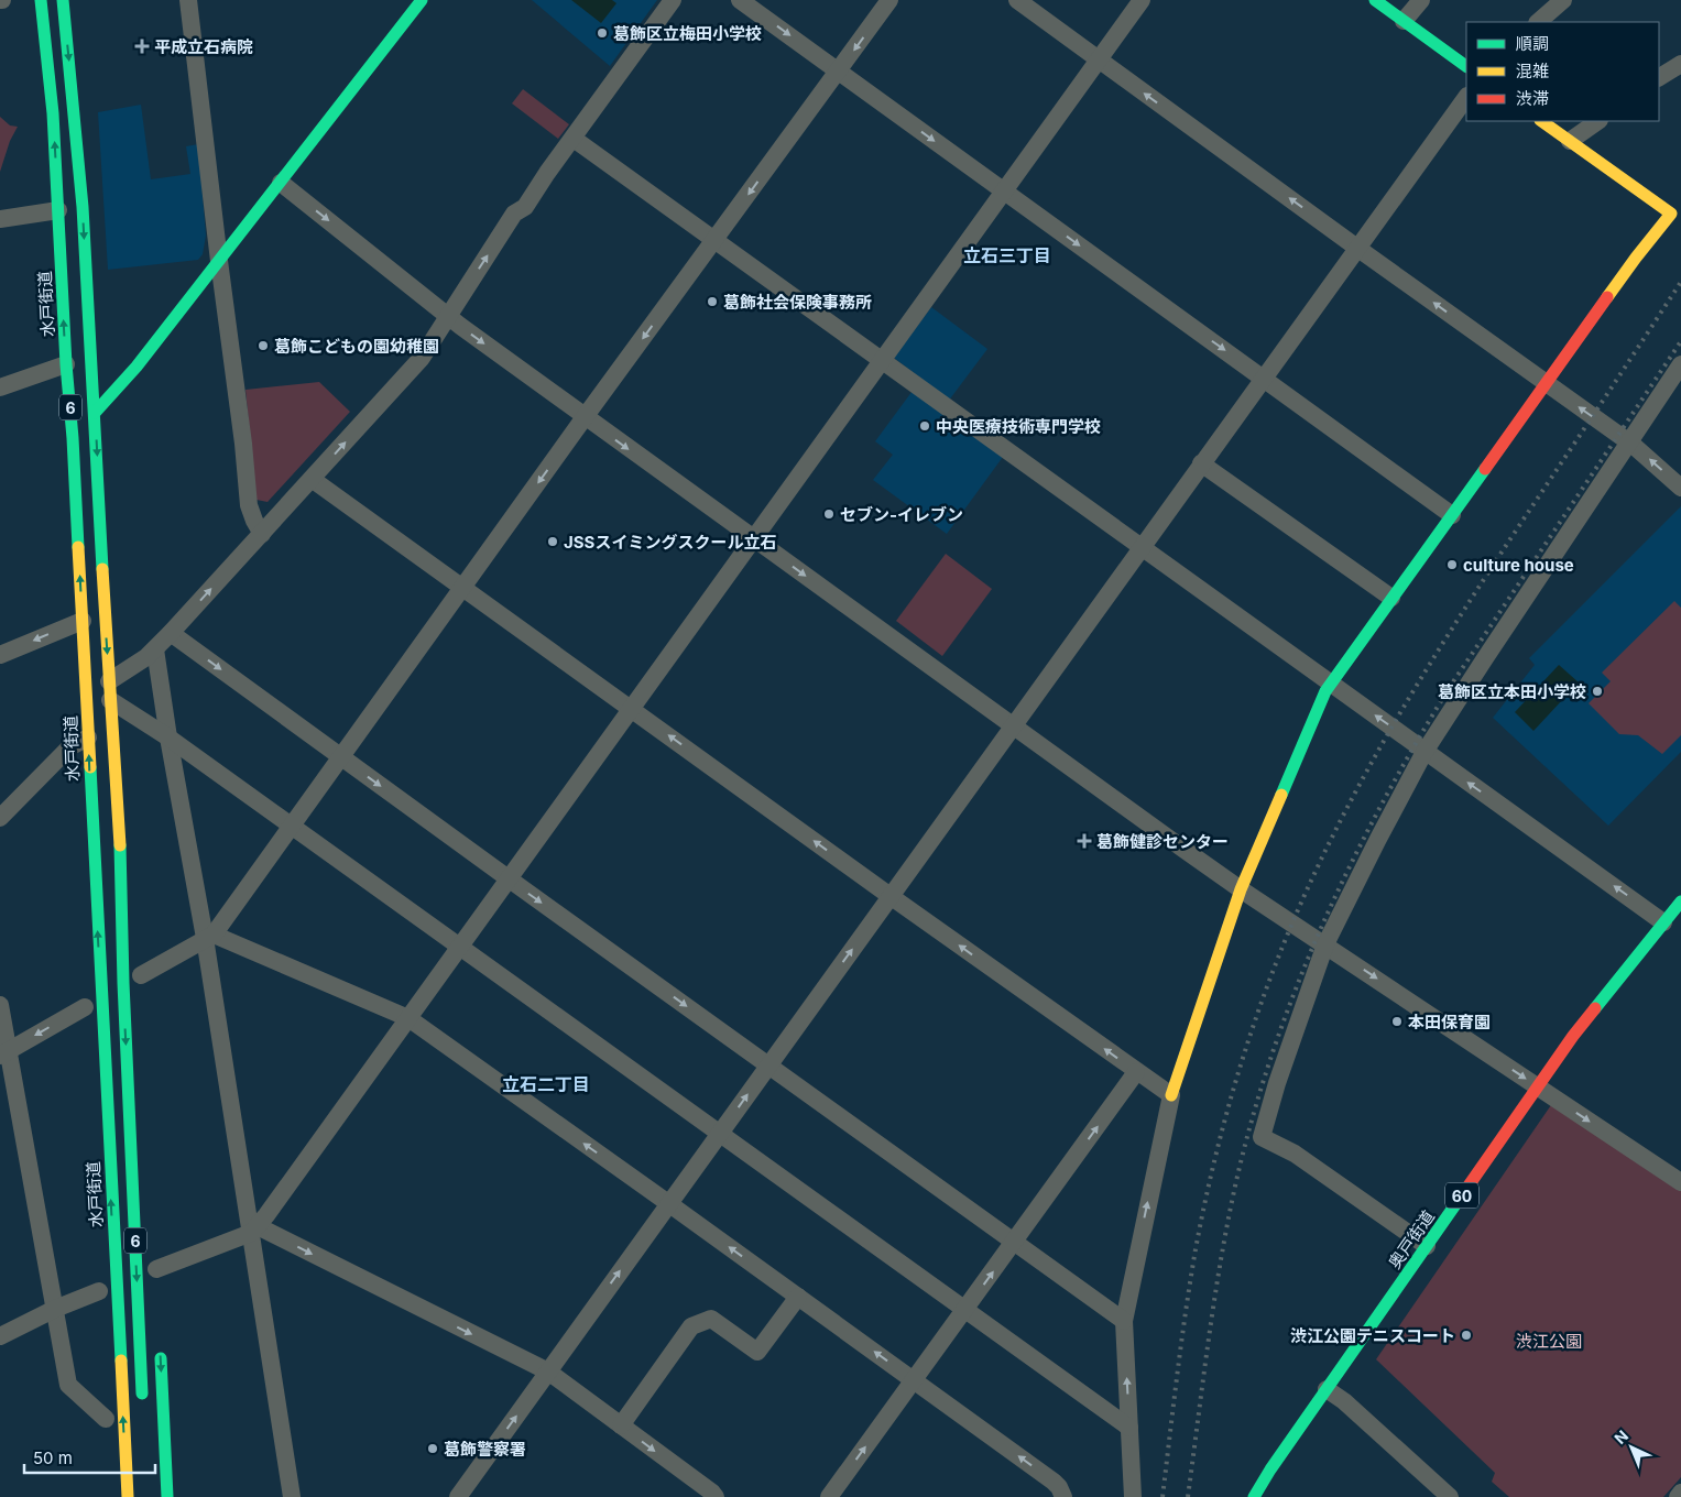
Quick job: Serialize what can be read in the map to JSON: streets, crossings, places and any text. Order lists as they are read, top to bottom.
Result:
{
  "streets": {
    "main road": [
      "水戸街道",
      "6",
      "60",
      "奥戸街道"
    ]
  },
  "districts": ["立石三丁目", "立石二丁目"],
  "parks": ["渋江公園"],
  "places": {
    "other": [
      "葛飾区立梅田小学校",
      "葛飾社会保険事務所",
      "葛飾こどもの園幼稚園",
      "中央医療技術専門学校",
      "セブン-イレブン",
      "JSSスイミングスクール立石",
      "culture house",
      "葛飾区立本田小学校",
      "本田保育園",
      "渋江公園テニスコート",
      "葛飾警察署"
    ],
    "health": ["平成立石病院", "葛飾健診センター"]
  },
  "legend": ["順調", "混雑", "渋滞"],
  "scale_bar": "50 m",
  "north": "top left"
}
